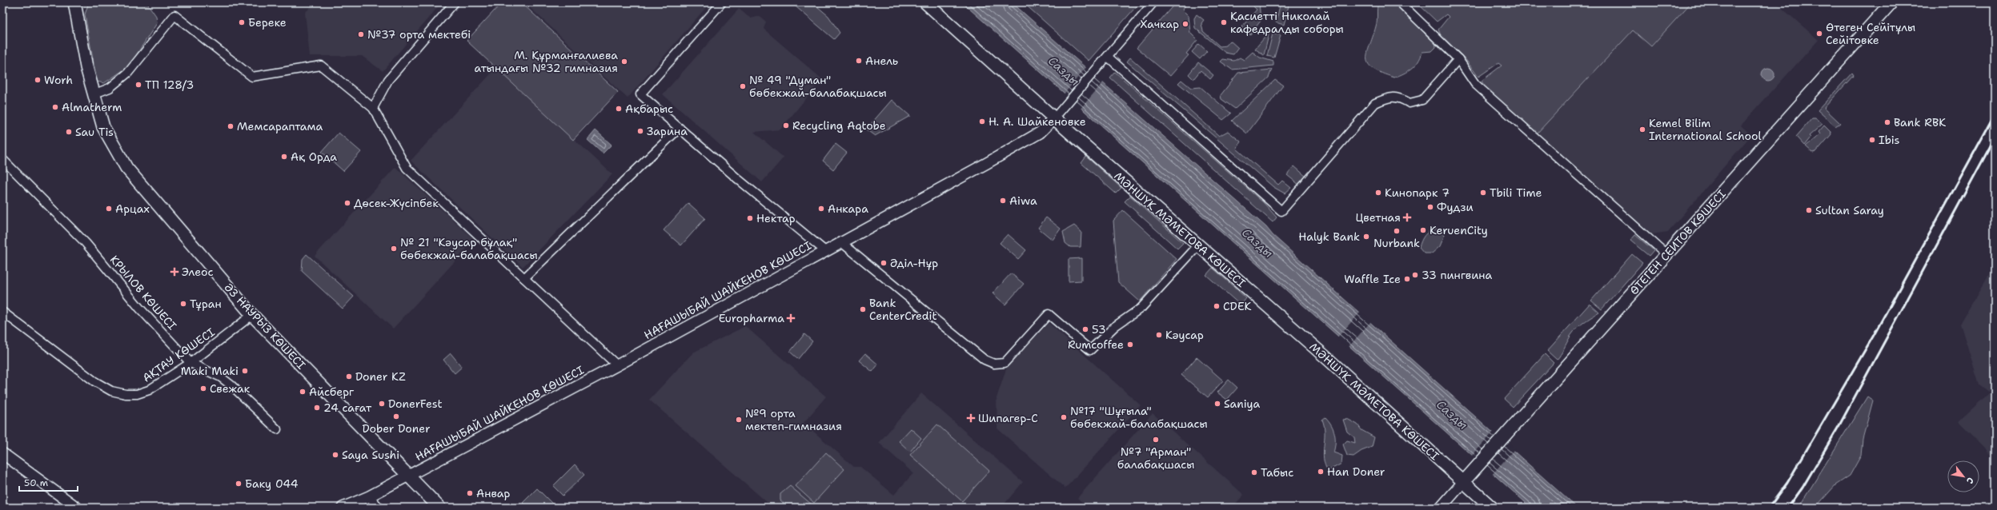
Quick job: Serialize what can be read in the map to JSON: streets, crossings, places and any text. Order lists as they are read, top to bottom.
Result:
{
  "streets": {
    "main road": ["МӘНШҮК МӘМЕТОВА КӨШЕСІ", "ӨТЕГЕН СЕИТОВ КӨШЕСІ", "ӘЗ НАУРЫЗ КӨШЕСІ"],
    "street": ["НАҒАШЫБАЙ ШАЙКЕНОВ КӨШЕСІ", "КРЫЛОВ КӨШЕСІ", "АҚТАУ КӨШЕСІ"]
  },
  "crossings": [
    ["МӘНШҮК МӘМЕТОВА КӨШЕСІ", "ӨТЕГЕН СЕИТОВ КӨШЕСІ"],
    ["МӘНШҮК МӘМЕТОВА КӨШЕСІ", "НАҒАШЫБАЙ ШАЙКЕНОВ КӨШЕСІ"],
    ["НАҒАШЫБАЙ ШАЙКЕНОВ КӨШЕСІ", "ӘЗ НАУРЫЗ КӨШЕСІ"],
    ["КРЫЛОВ КӨШЕСІ", "АҚТАУ КӨШЕСІ"],
    ["ӘЗ НАУРЫЗ КӨШЕСІ", "АҚТАУ КӨШЕСІ"]
  ],
  "water": ["Сазды"],
  "places": {
    "other": [
      "Береке",
      "Қасиетті Николай кафедралды соборы",
      "Хачкар",
      "Өтеген Сейітұлы Сейітовке",
      "№37 орта мектебі",
      "Анель",
      "М. Құрманғалиева атындағы №32 гимназия",
      "Worh",
      "ТП 128/3",
      "№ 49 \"Думан\" бөбекжай-балабақшасы",
      "Almatherm",
      "Ақбарыс",
      "Н. А. Шайкеновке",
      "Bank RBK",
      "Recycling Aqtobe",
      "Мемсараптама",
      "Kemel Bilim International School",
      "Зарина",
      "Sau Tis",
      "Ibis",
      "Ақ Орда",
      "Кинопарк 7",
      "Tbili Time",
      "Aiwa",
      "Дөсек-Жүсіпбек",
      "Фудзи",
      "Арцах",
      "Анкара",
      "Sultan Saray",
      "Нектар",
      "KeruenCity",
      "Nurbank",
      "Halyk Bank",
      "№ 21 \"Кәусар бұлақ\" бөбекжай-балабақшасы",
      "Әділ-Нұр",
      "33 пингвина",
      "Waffle Ice",
      "Тұран",
      "CDEK",
      "Bank CenterCredit",
      "53",
      "Кәусар",
      "Rumcoffee",
      "Maki Maki",
      "Doner KZ",
      "Свежак",
      "Айсберг",
      "DonerFest",
      "Saniya",
      "24 сағат",
      "Dober Doner",
      "№17 \"Шұғыла\" бөбекжай-балабақшасы",
      "№9 орта мектеп-гимназия",
      "№7 \"Арман\" балабақшасы",
      "Saya Sushi",
      "Han Doner",
      "Табыс",
      "Баку 044",
      "Анвар"
    ],
    "health": [
      "Цветная",
      "Элеос",
      "Europharma",
      "Шипагер-С"
    ]
  },
  "scale_bar": "50 m",
  "north": "bottom right"
}
